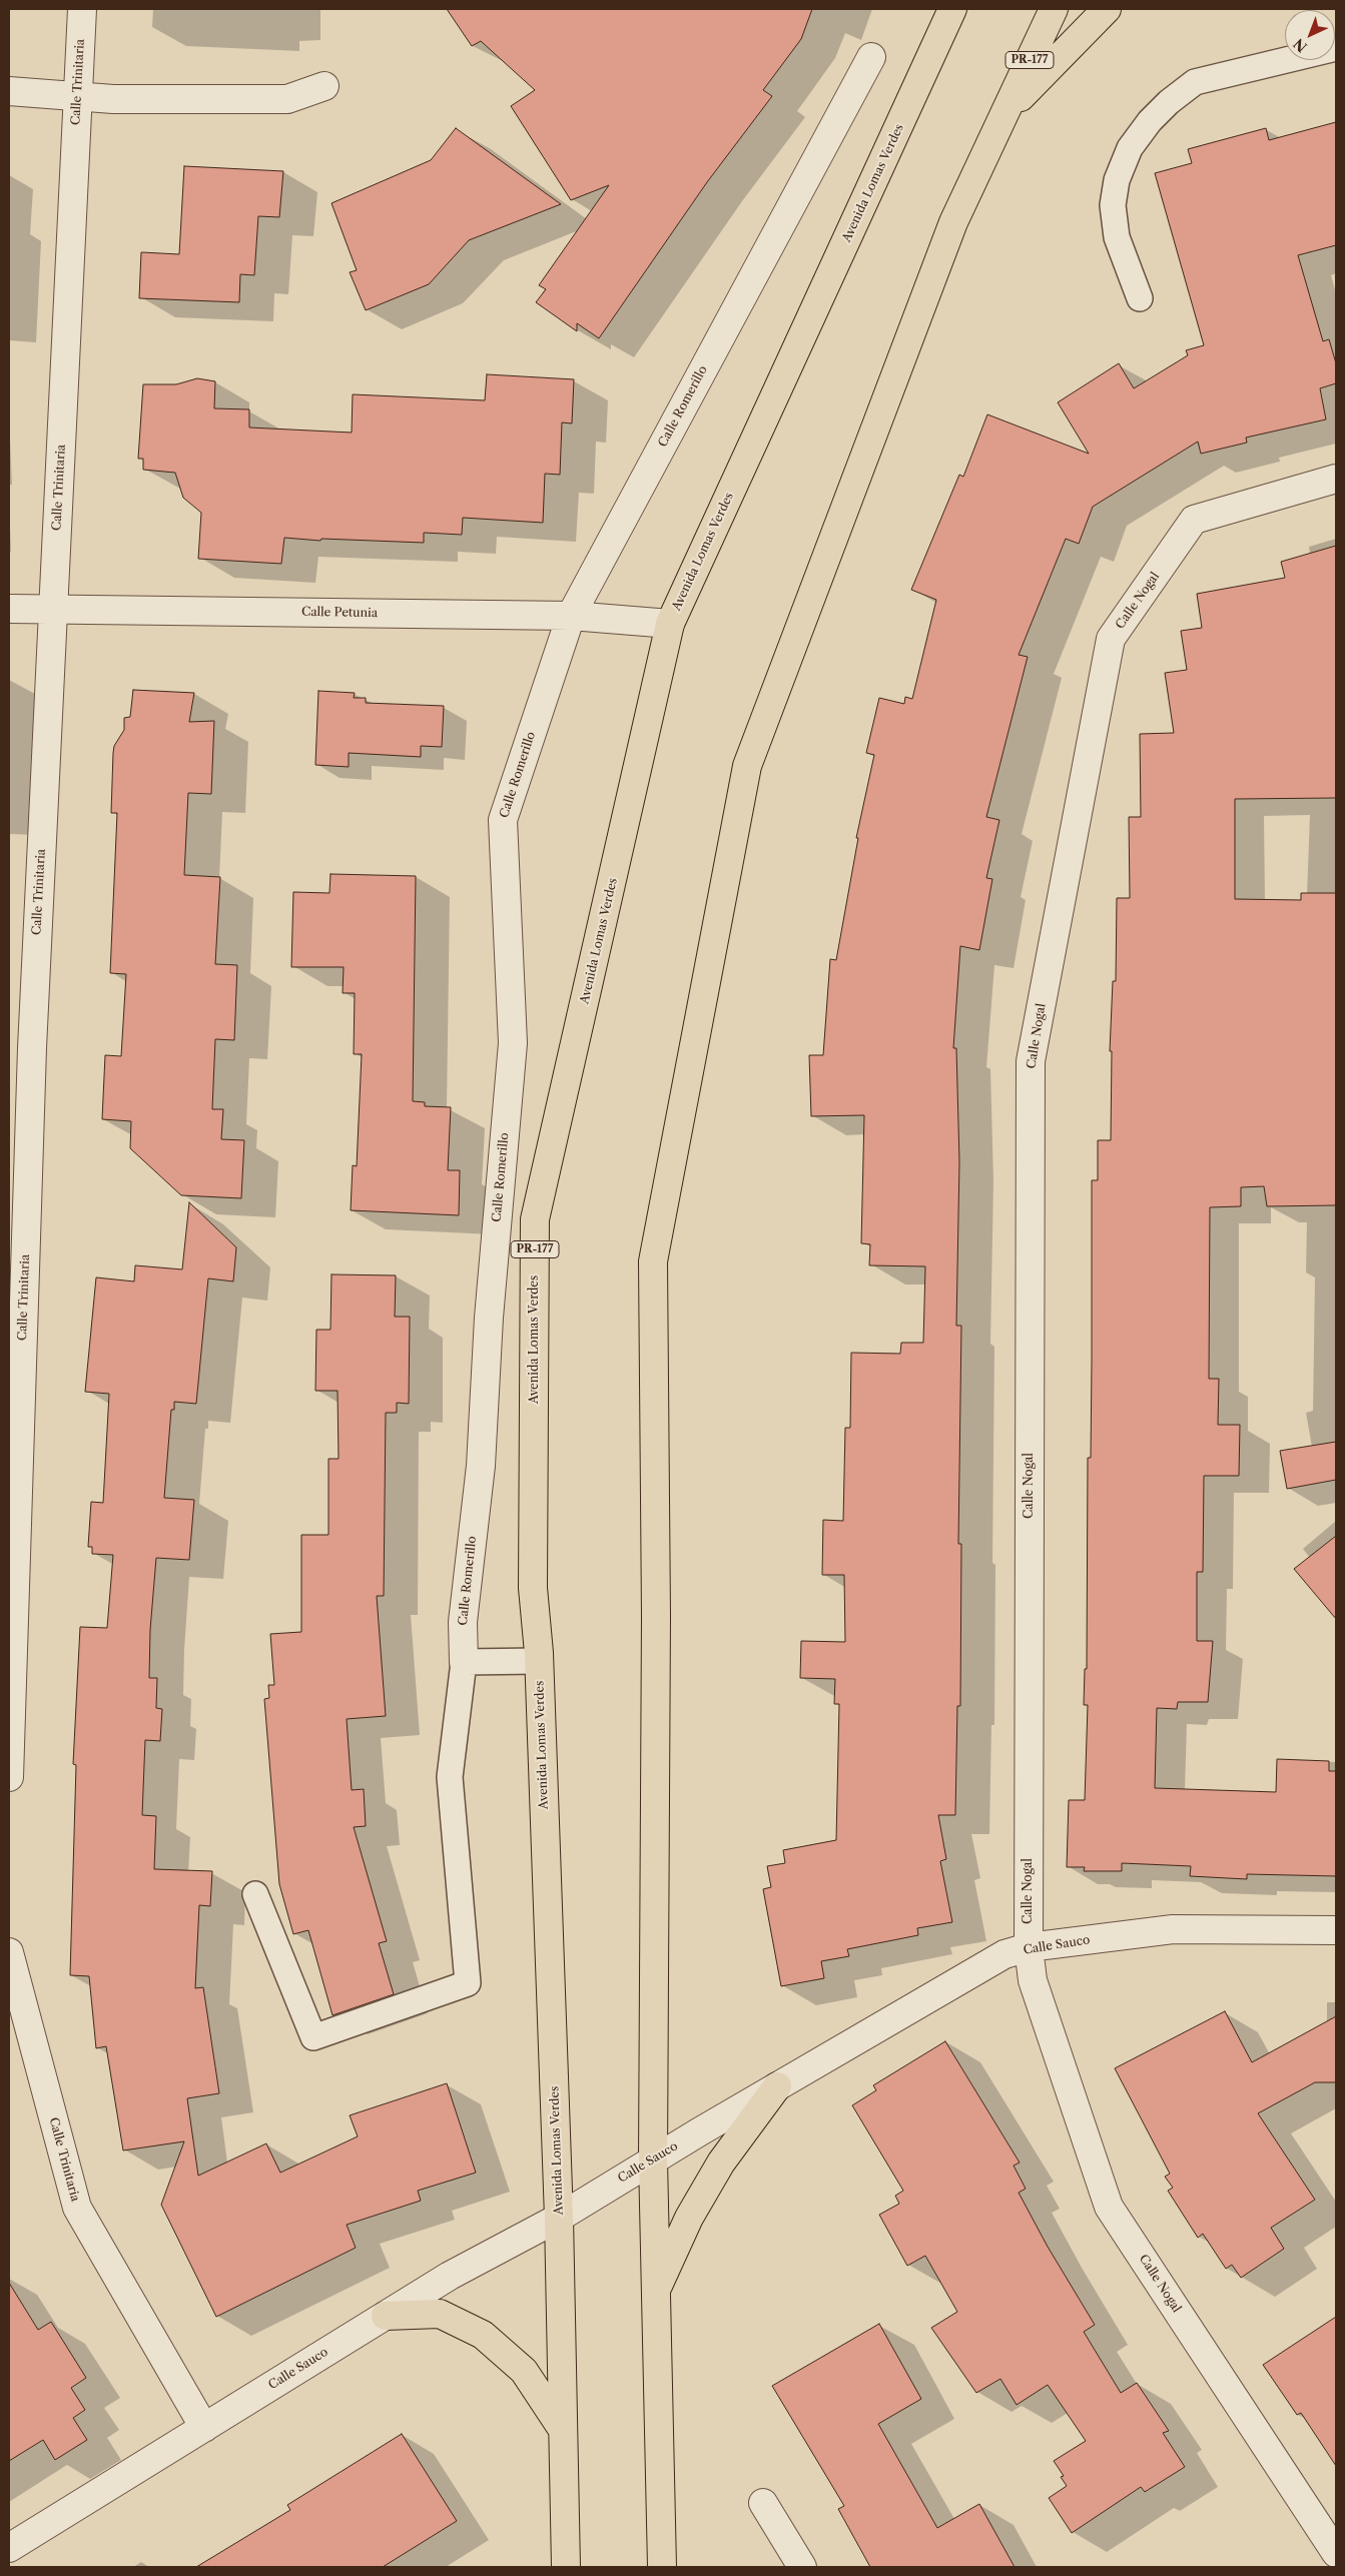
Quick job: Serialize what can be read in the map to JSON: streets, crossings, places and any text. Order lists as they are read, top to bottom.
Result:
{
  "streets": {
    "main road": ["PR-177", "Avenida Lomas Verdes"],
    "street": [
      "Calle Trinitaria",
      "Calle Romerillo",
      "Calle Nogal",
      "Calle Petunia",
      "Calle Sauco"
    ]
  },
  "crossings": [
    ["PR-177", "Calle Sauco"],
    ["Calle Trinitaria", "Calle Petunia"],
    ["Calle Trinitaria", "Calle Sauco"],
    ["Avenida Lomas Verdes", "Calle Petunia"],
    ["Avenida Lomas Verdes", "Calle Sauco"],
    ["Calle Romerillo", "Calle Petunia"],
    ["Calle Nogal", "Calle Sauco"]
  ],
  "north": "bottom left"
}
